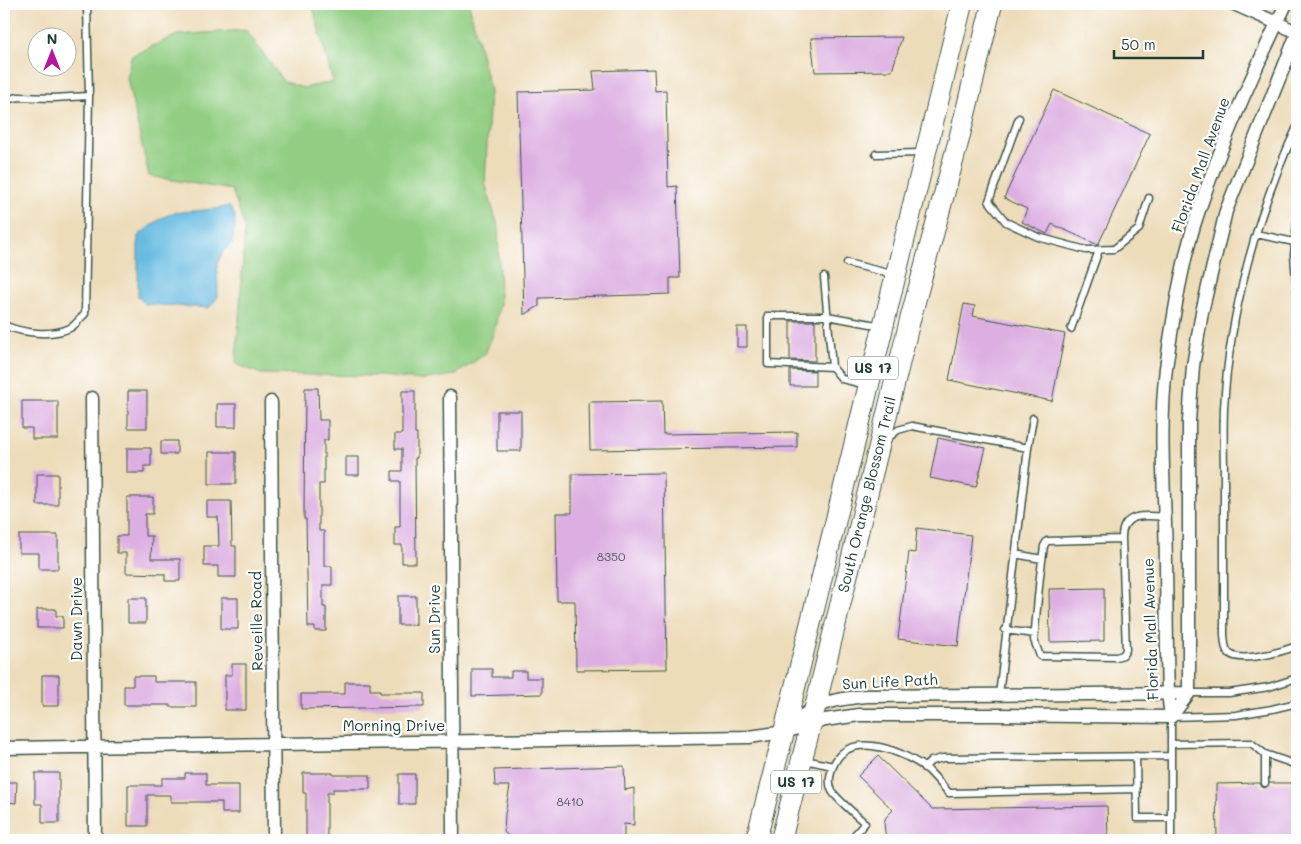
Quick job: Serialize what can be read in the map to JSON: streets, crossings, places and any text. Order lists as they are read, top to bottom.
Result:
{
  "streets": {
    "main road": ["US 17", "South Orange Blossom Trail"],
    "street": [
      "Florida Mall Avenue",
      "Dawn Drive",
      "Sun Drive",
      "Reveille Road",
      "Sun Life Path",
      "Morning Drive"
    ]
  },
  "crossings": [
    ["Florida Mall Avenue", "Sun Life Path"],
    ["South Orange Blossom Trail", "Sun Life Path"],
    ["South Orange Blossom Trail", "Morning Drive"],
    ["Dawn Drive", "Morning Drive"],
    ["Sun Drive", "Morning Drive"],
    ["Reveille Road", "Morning Drive"],
    ["Sun Life Path", "Morning Drive"]
  ],
  "house_numbers": ["8350", "8410"],
  "scale_bar": "50 m",
  "north": "top"
}
